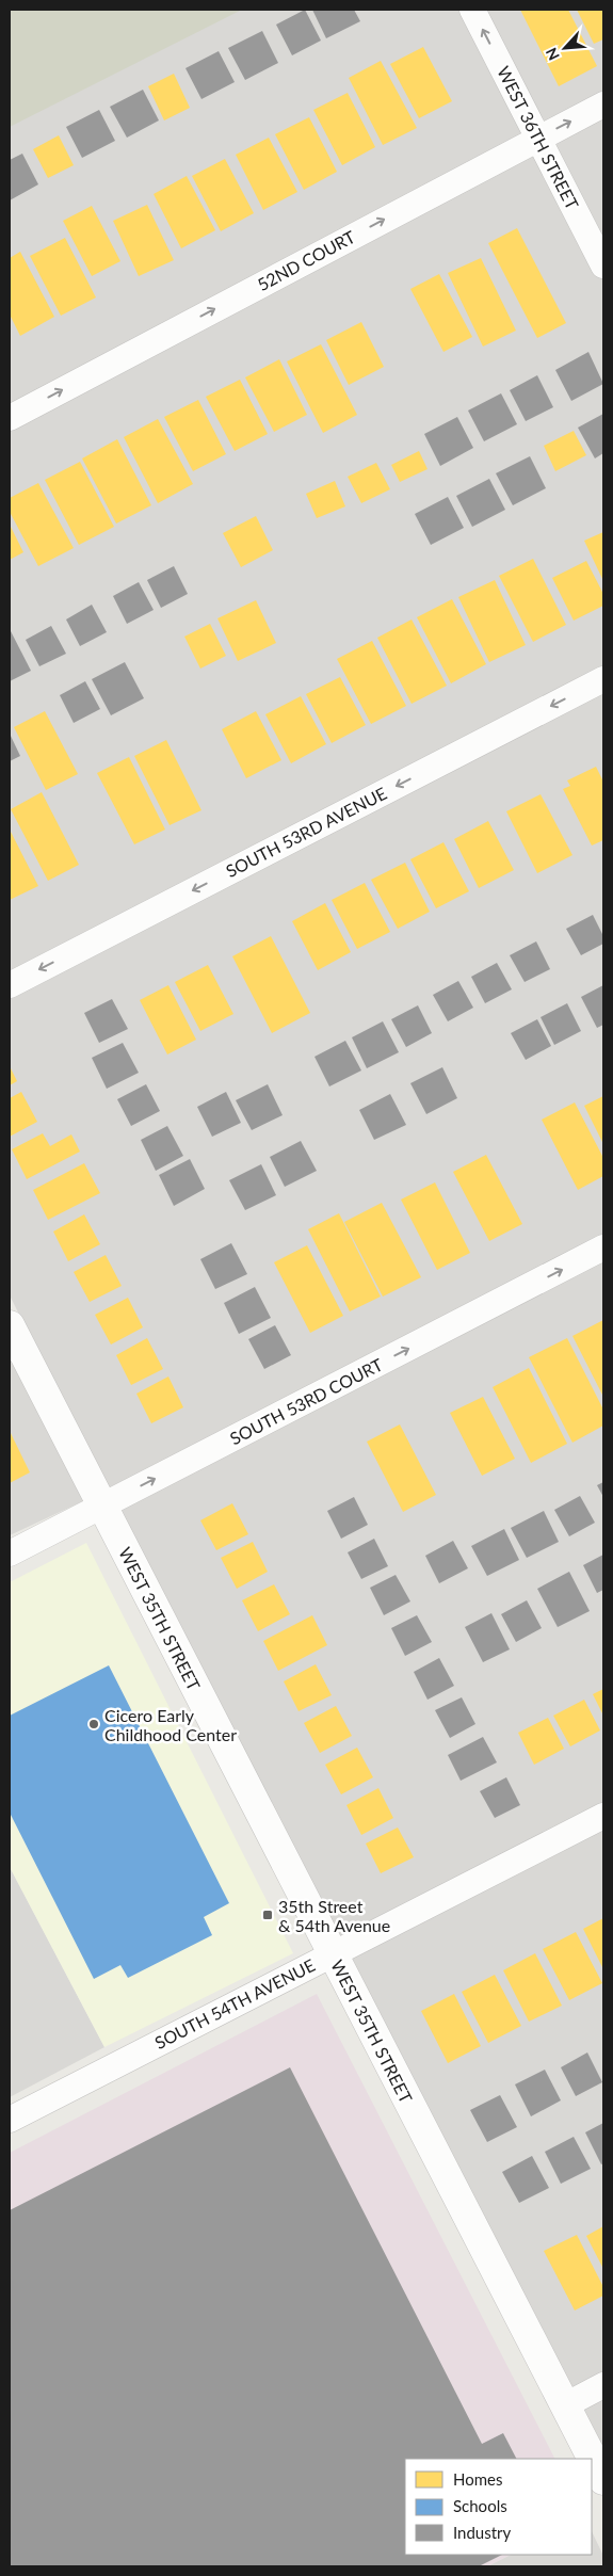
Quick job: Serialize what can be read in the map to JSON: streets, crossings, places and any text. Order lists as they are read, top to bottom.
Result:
{
  "streets": {
    "street": [
      "WEST 36TH STREET",
      "52ND COURT",
      "SOUTH 53RD AVENUE",
      "SOUTH 53RD COURT",
      "WEST 35TH STREET",
      "SOUTH 54TH AVENUE"
    ]
  },
  "crossings": [
    ["WEST 36TH STREET", "52ND COURT"],
    ["SOUTH 53RD COURT", "WEST 35TH STREET"],
    ["WEST 35TH STREET", "SOUTH 54TH AVENUE"]
  ],
  "one_way": [
    "WEST 36TH STREET",
    "52ND COURT",
    "SOUTH 53RD AVENUE",
    "SOUTH 53RD COURT"
  ],
  "places": {
    "other": ["Cicero Early Childhood Center"],
    "transit": ["35th Street & 54th Avenue"]
  },
  "legend": ["Homes", "Schools", "Industry"],
  "north": "bottom left"
}
